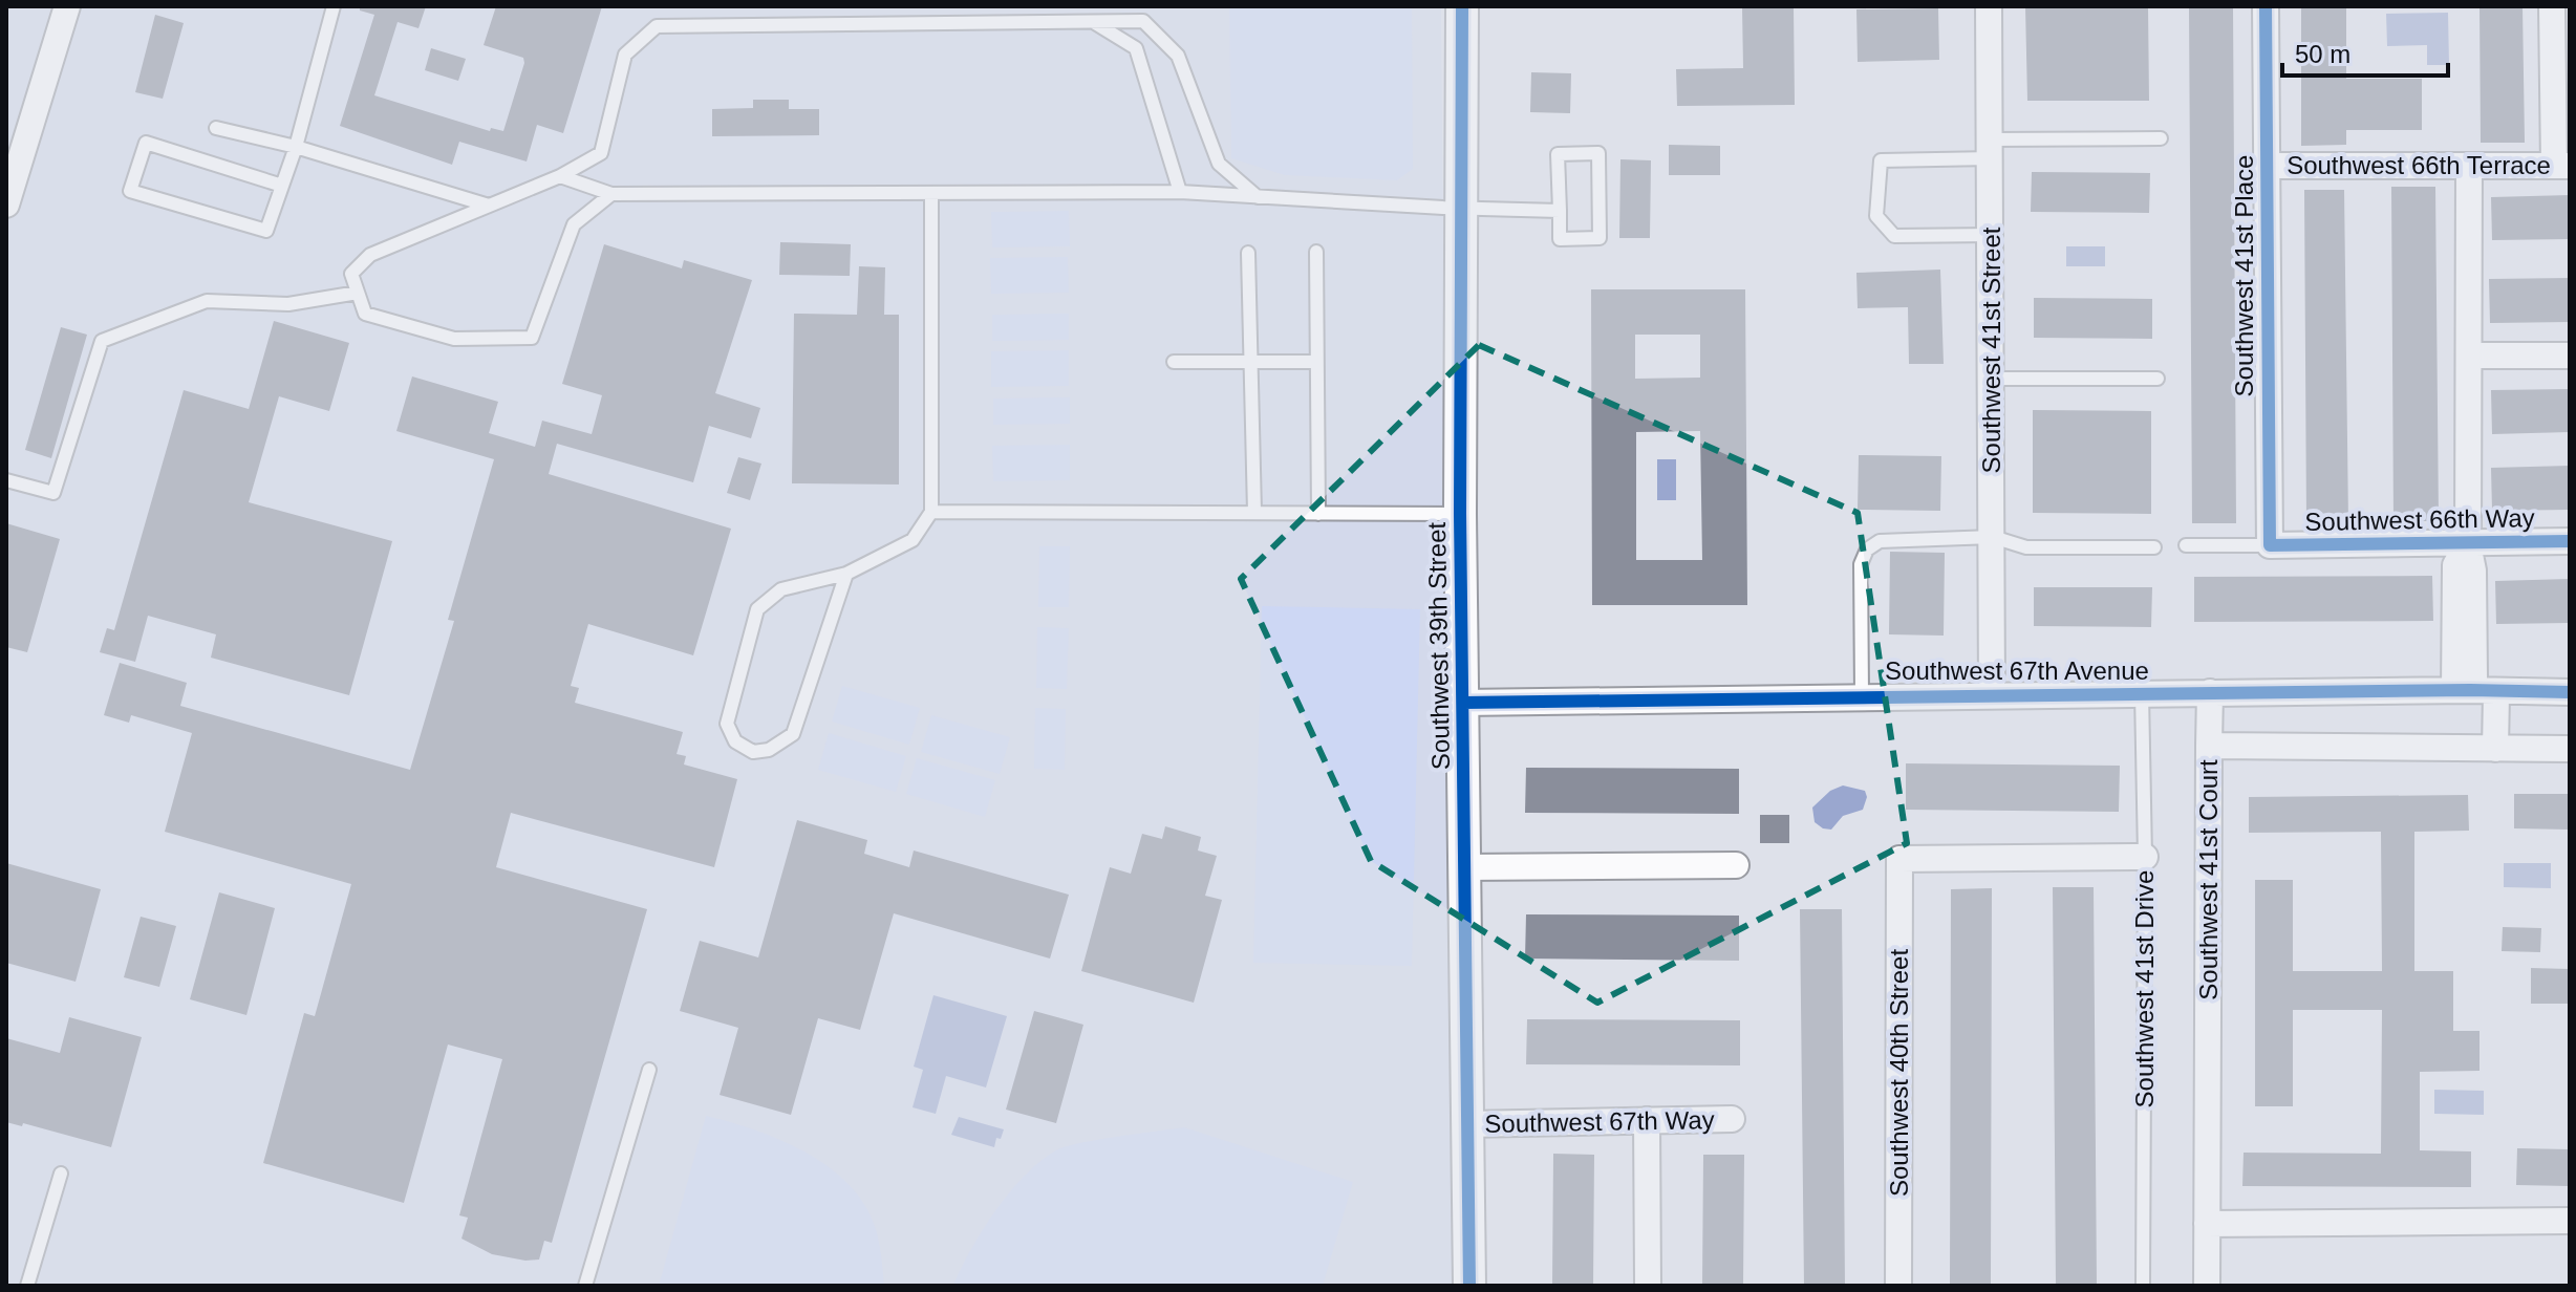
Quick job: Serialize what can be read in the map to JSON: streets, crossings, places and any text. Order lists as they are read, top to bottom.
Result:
{
  "streets": {
    "street": [
      "Southwest 66th Terrace",
      "Southwest 41st Place",
      "Southwest 41st Street",
      "Southwest 66th Way",
      "Southwest 39th Street",
      "Southwest 67th Avenue",
      "Southwest 41st Court",
      "Southwest 40th Street",
      "Southwest 67th Way"
    ],
    "lane": ["Southwest 41st Drive"]
  },
  "crossings": [
    ["Southwest 66th Terrace", "Southwest 41st Place"],
    ["Southwest 41st Place", "Southwest 66th Way"],
    ["Southwest 41st Street", "Southwest 67th Avenue"],
    ["Southwest 39th Street", "Southwest 67th Avenue"],
    ["Southwest 39th Street", "Southwest 67th Way"],
    ["Southwest 67th Avenue", "Southwest 41st Drive"],
    ["Southwest 41st Drive", "Southwest 40th Street"]
  ],
  "scale_bar": "50 m"
}
